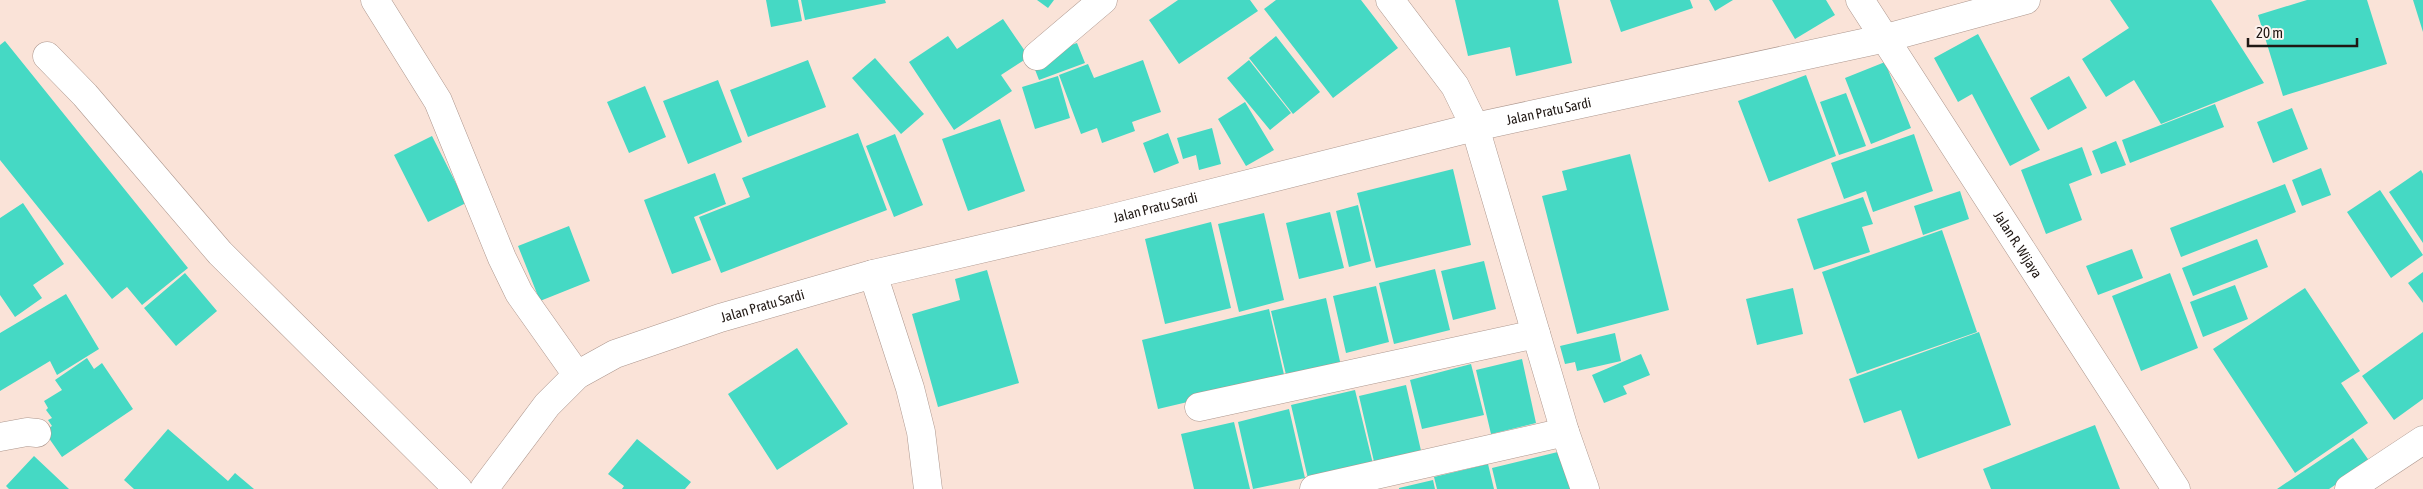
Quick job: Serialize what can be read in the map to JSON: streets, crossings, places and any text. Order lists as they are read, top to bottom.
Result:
{
  "streets": {
    "street": ["Jalan Pratu Sardi", "Jalan R. Wijaya"]
  },
  "crossings": [
    ["Jalan Pratu Sardi", "Jalan R. Wijaya"]
  ],
  "scale_bar": "20 m"
}
